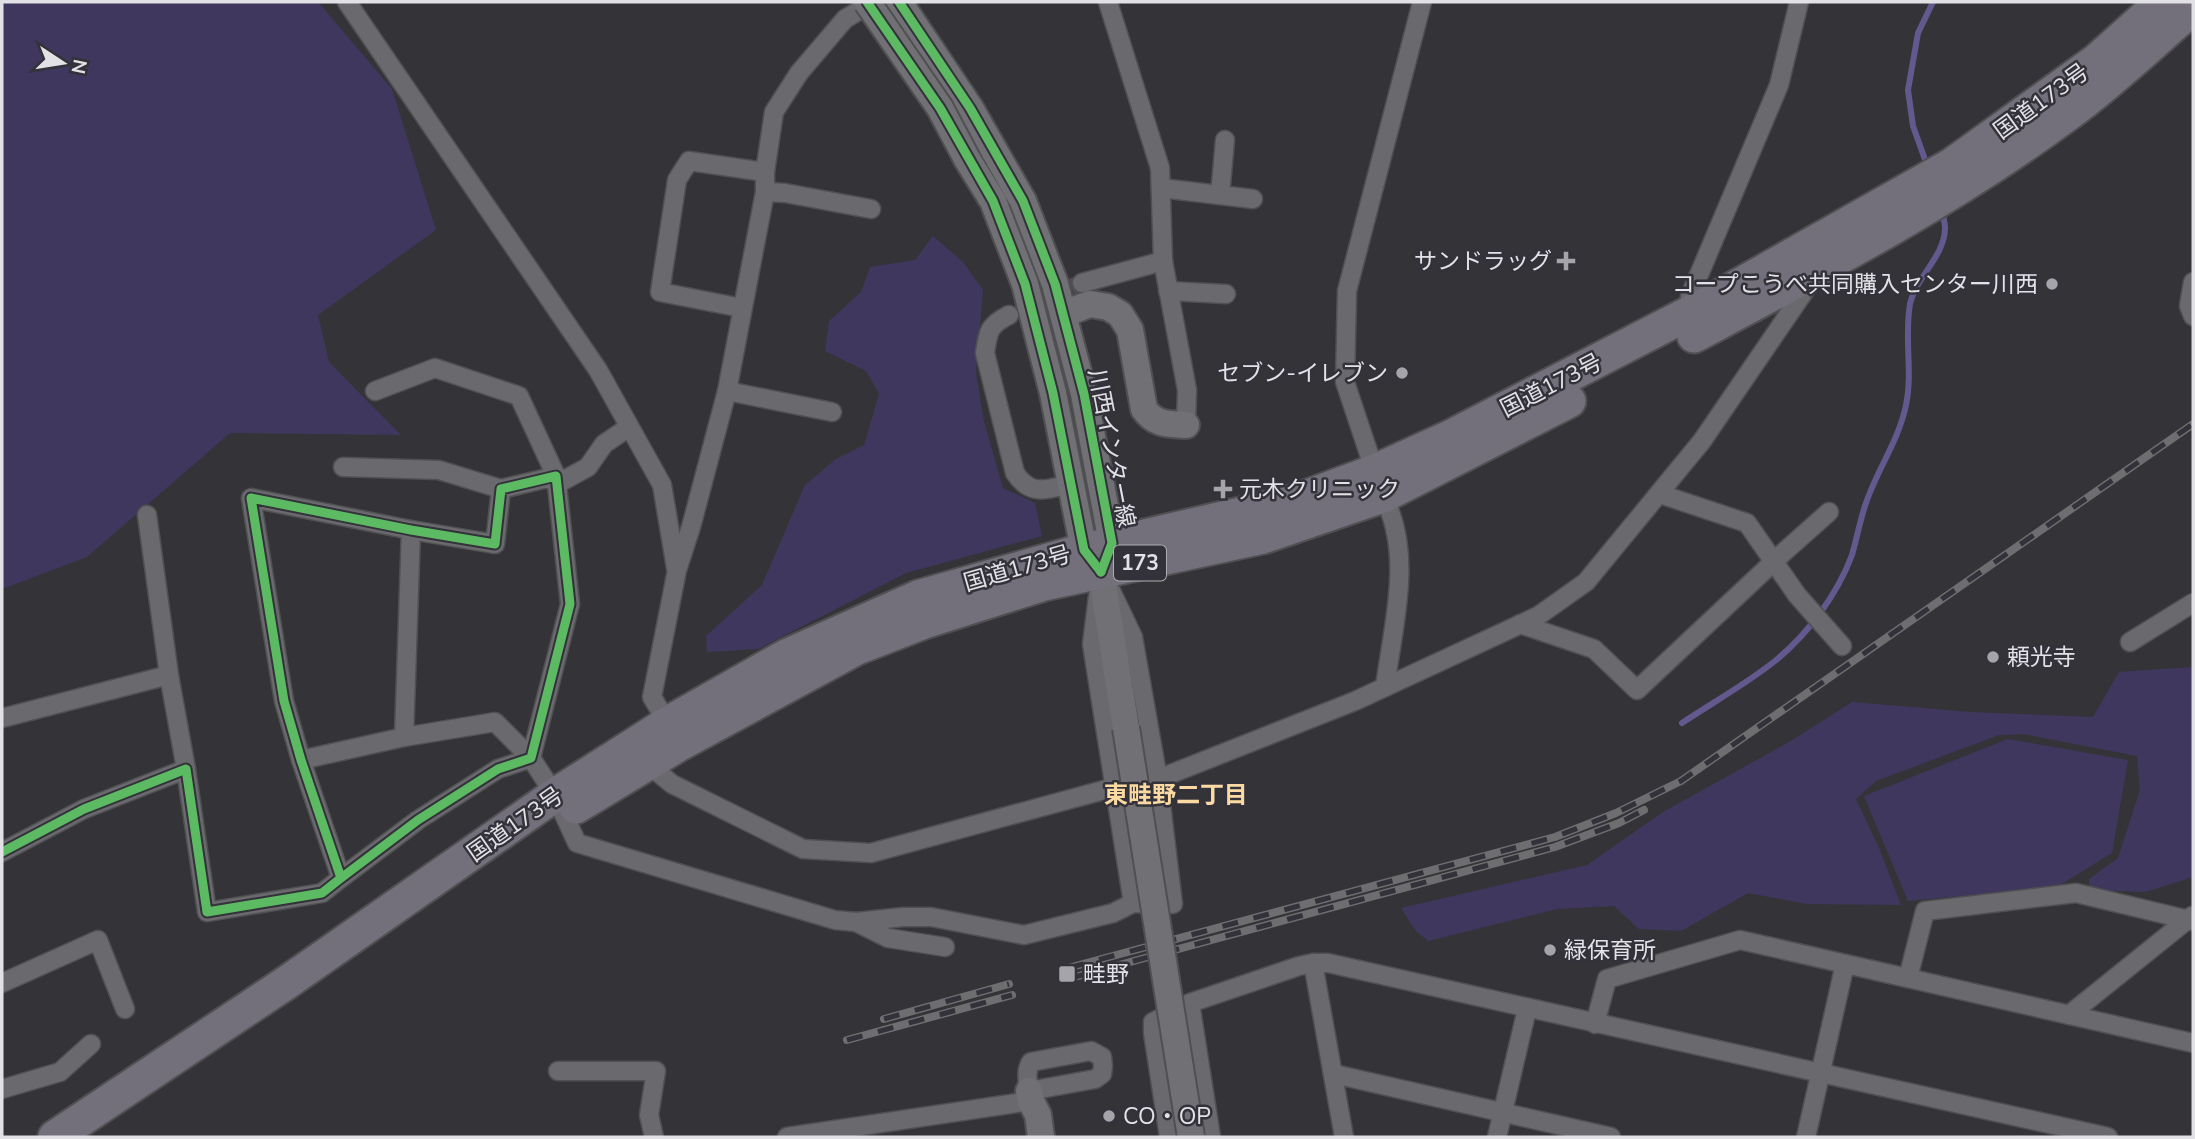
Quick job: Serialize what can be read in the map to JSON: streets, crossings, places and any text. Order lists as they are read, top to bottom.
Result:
{
  "streets": {
    "highway": ["国道173号", "173"],
    "main road": ["川西インター線"]
  },
  "crossings": [
    ["国道173号", "川西インター線"]
  ],
  "districts": ["東畦野二丁目"],
  "places": {
    "health": ["サンドラッグ", "元木クリニック"],
    "other": [
      "コープこうべ共同購入センター川西",
      "セブン-イレブン",
      "頼光寺",
      "緑保育所",
      "CO・OP"
    ],
    "transit": ["畦野"]
  },
  "north": "right"
}
